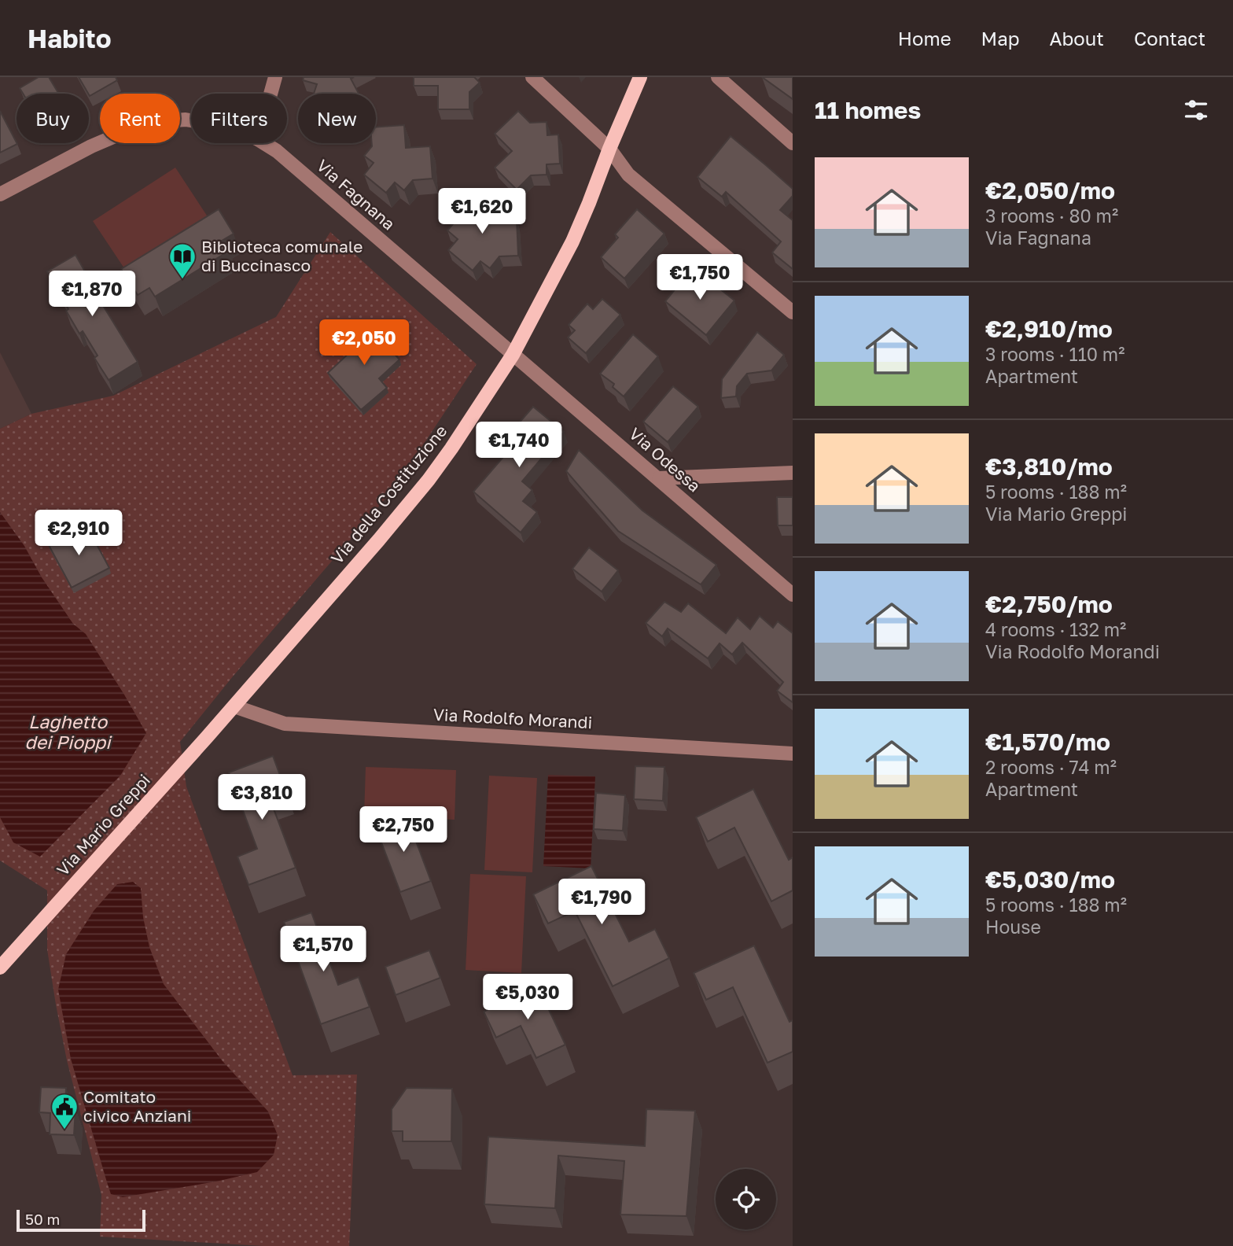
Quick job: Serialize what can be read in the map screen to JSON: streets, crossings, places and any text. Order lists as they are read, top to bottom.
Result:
{
  "streets": {
    "main road": ["Via della Costituzione", "Via Mario Greppi"],
    "street": ["Via Fagnana", "Via Odessa", "Via Rodolfo Morandi"]
  },
  "crossings": [
    ["Via Fagnana", "Via Odessa"],
    ["Via Fagnana", "Via della Costituzione"],
    ["Via Odessa", "Via della Costituzione"],
    ["Via della Costituzione", "Via Rodolfo Morandi"],
    ["Via della Costituzione", "Via Mario Greppi"],
    ["Via Rodolfo Morandi", "Via Mario Greppi"]
  ],
  "water": ["Laghetto dei Pioppi"],
  "places": {
    "library": ["Biblioteca comunale di Buccinasco"],
    "public building": ["Comitato civico Anziani"]
  },
  "scale_bar": "50 m",
  "page": {
    "header": "Habito",
    "nav": [
      "Home",
      "Map",
      "About",
      "Contact"
    ],
    "heading": "11 homes",
    "chip": [
      "Buy",
      "Rent",
      "Filters",
      "New"
    ],
    "list": [
      {
        "name": "€2,050/mo",
        "note": "3 rooms · 80 m² · Via Fagnana"
      },
      {
        "name": "€2,910/mo",
        "note": "3 rooms · 110 m² · Apartment"
      },
      {
        "name": "€3,810/mo",
        "note": "5 rooms · 188 m² · Via Mario Greppi"
      },
      {
        "name": "€2,750/mo",
        "note": "4 rooms · 132 m² · Via Rodolfo Morandi"
      },
      {
        "name": "€1,570/mo",
        "note": "2 rooms · 74 m² · Apartment"
      },
      {
        "name": "€5,030/mo",
        "note": "5 rooms · 188 m² · House"
      }
    ],
    "price": [
      "€1,620",
      "€1,750",
      "€1,870",
      "€2,050",
      "€1,740",
      "€2,910",
      "€3,810",
      "€2,750",
      "€1,790",
      "€1,570",
      "€5,030"
    ],
    "scale": "50 m"
  }
}
